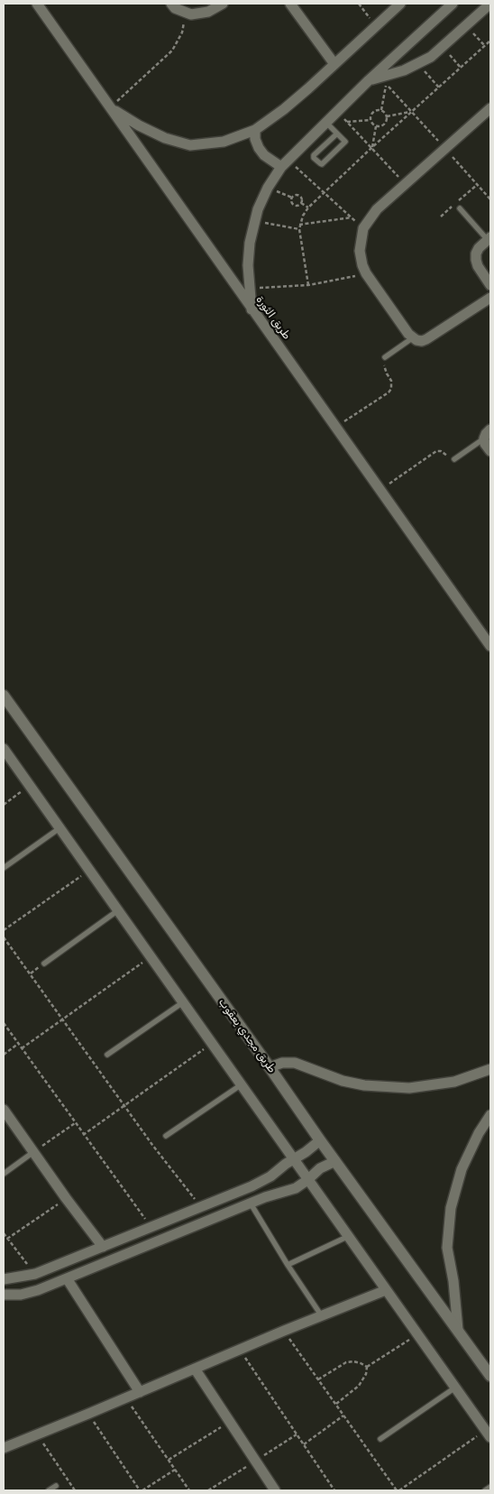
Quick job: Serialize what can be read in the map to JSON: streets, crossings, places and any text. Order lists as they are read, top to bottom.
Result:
{
  "streets": {
    "street": ["طريق الثورة", "طريق مجدي يعقوب"]
  }
}
